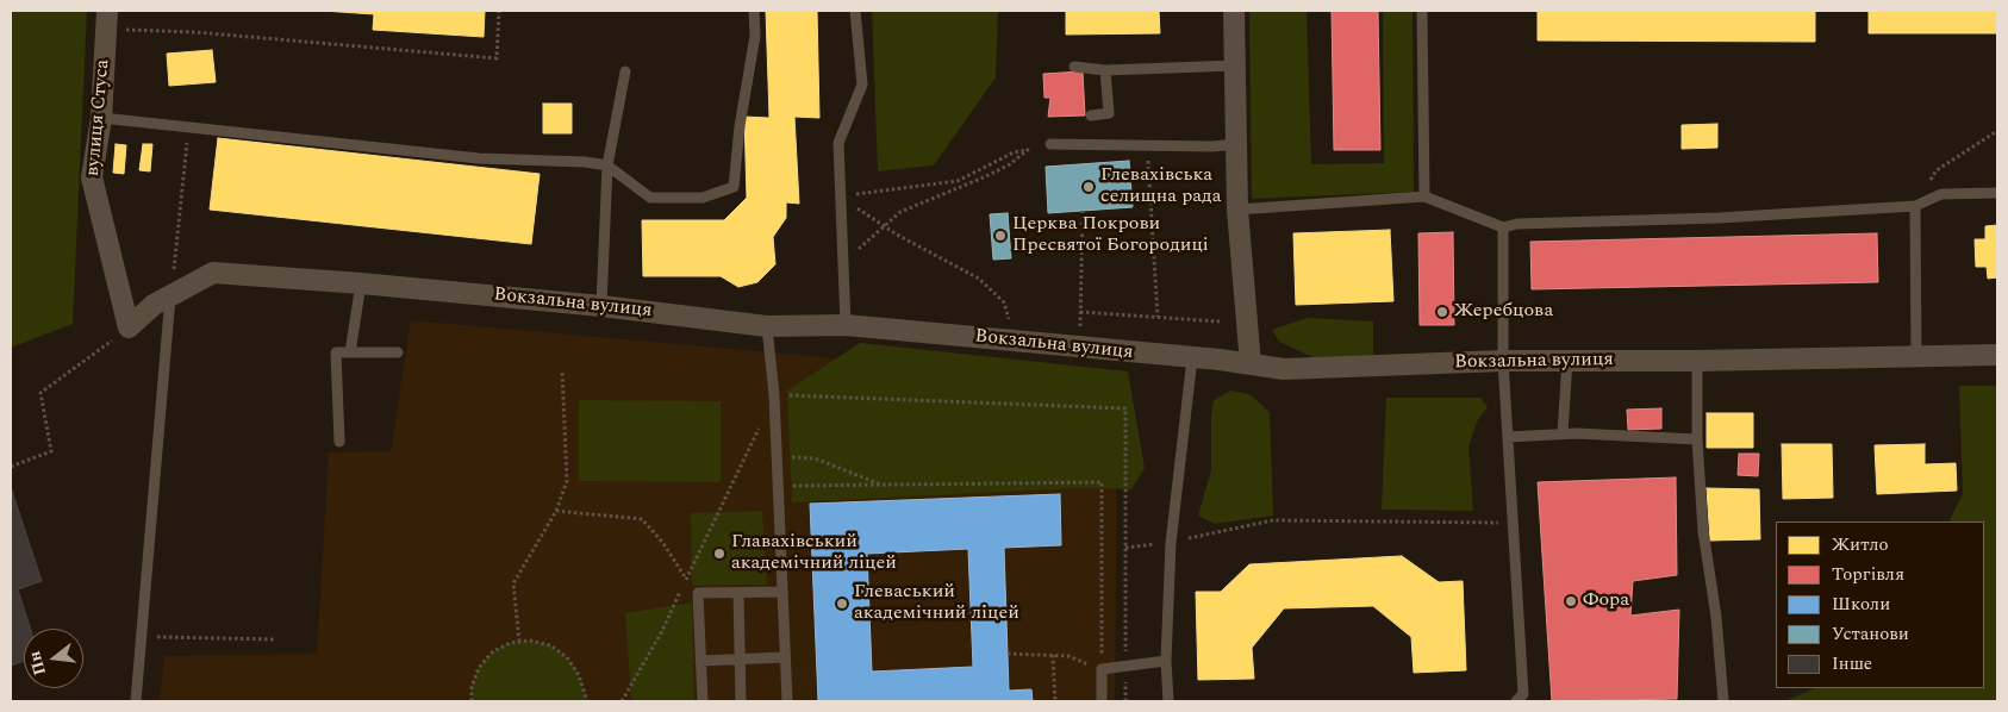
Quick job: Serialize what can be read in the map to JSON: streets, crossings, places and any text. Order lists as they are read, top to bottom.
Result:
{
  "streets": {
    "street": ["вулиця Стуса", "Вокзальна вулиця"]
  },
  "crossings": [
    ["вулиця Стуса", "Вокзальна вулиця"]
  ],
  "places": [
    "Глевахівська селищна рада",
    "Церква Покрови Пресвятої Богородиці",
    "Жеребцова",
    "Главахівський академічний ліцей",
    "Фора",
    "Глеваський академічний ліцей"
  ],
  "legend": [
    "Житло",
    "Торгівля",
    "Школи",
    "Установи",
    "Інше"
  ],
  "north": "left"
}
